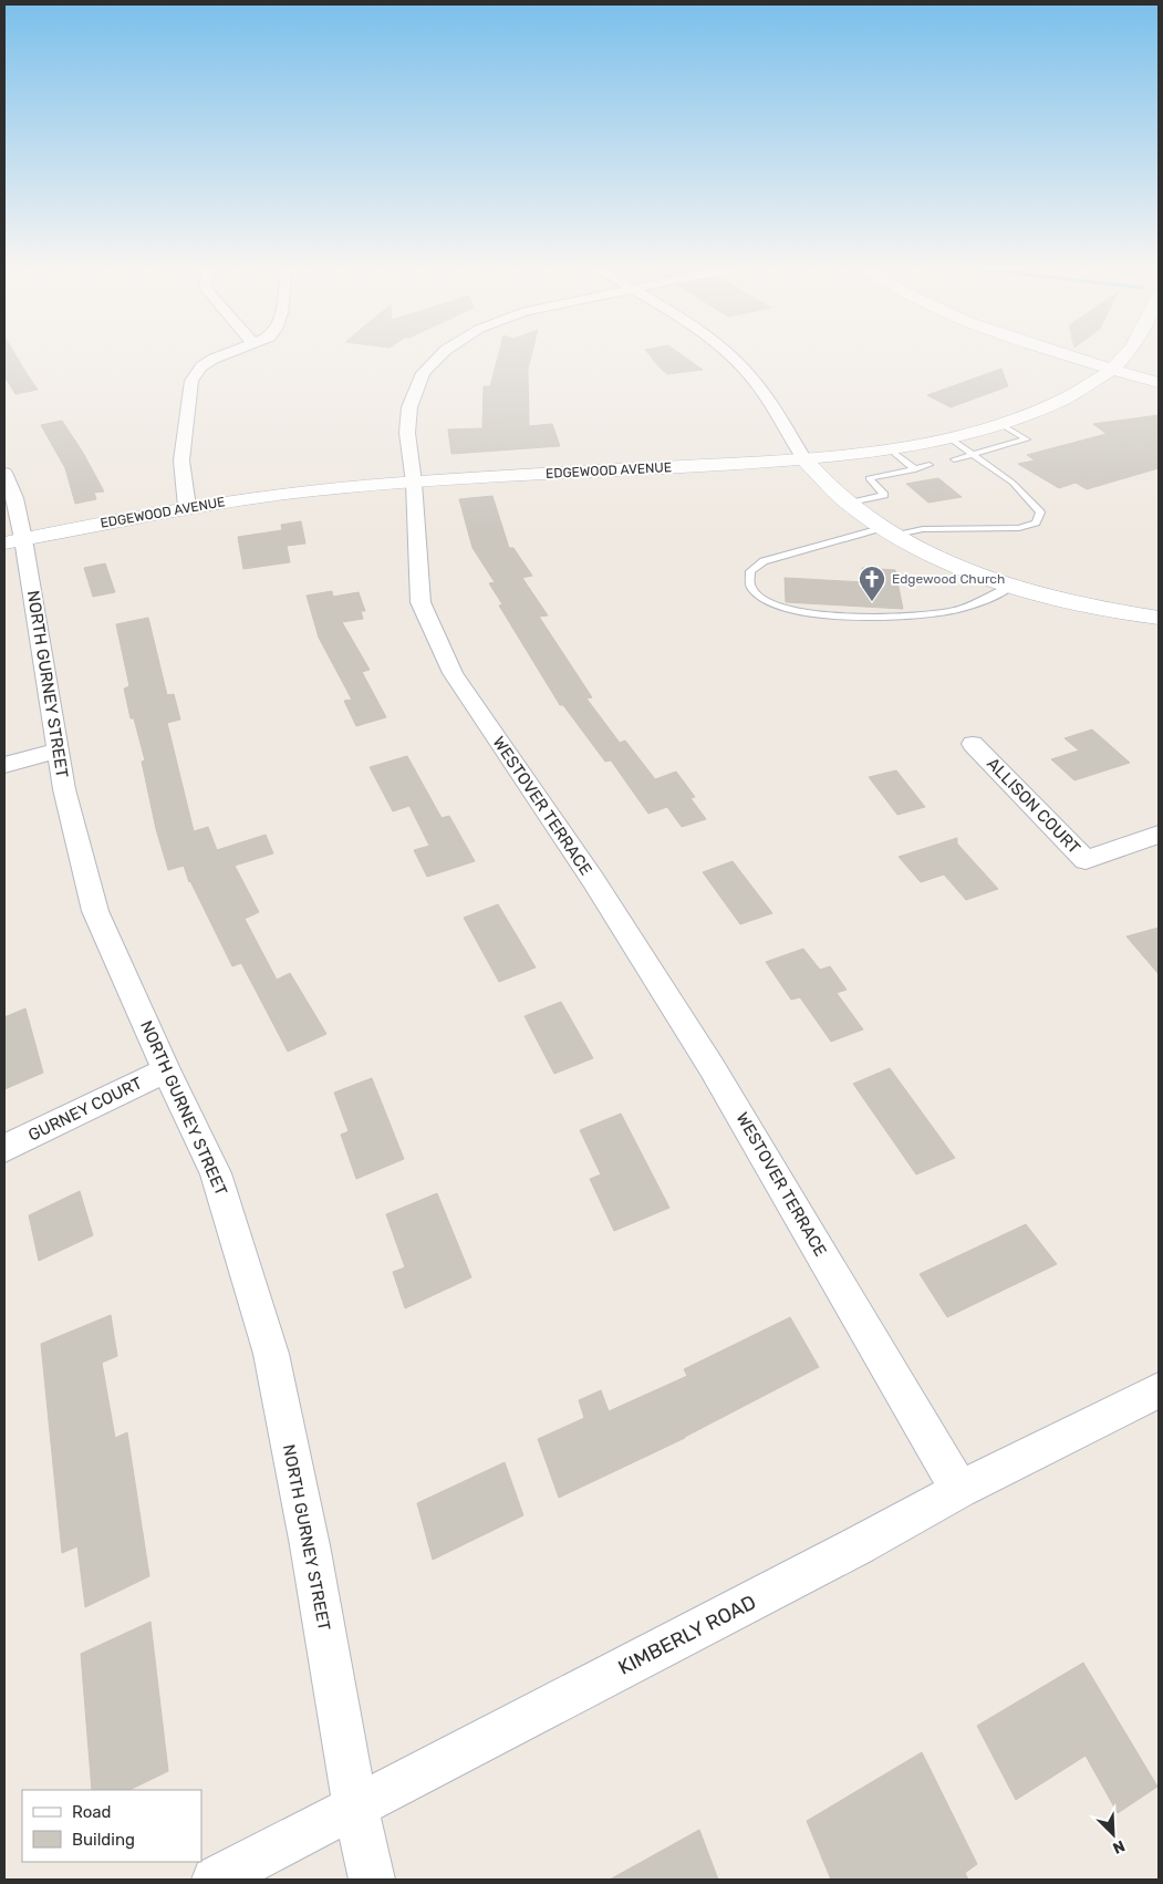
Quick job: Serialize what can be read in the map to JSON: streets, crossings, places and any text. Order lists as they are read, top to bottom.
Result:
{
  "streets": {
    "street": [
      "EDGEWOOD AVENUE",
      "NORTH GURNEY STREET",
      "WESTOVER TERRACE",
      "ALLISON COURT",
      "GURNEY COURT",
      "KIMBERLY ROAD"
    ]
  },
  "crossings": [
    ["EDGEWOOD AVENUE", "NORTH GURNEY STREET"],
    ["EDGEWOOD AVENUE", "WESTOVER TERRACE"],
    ["NORTH GURNEY STREET", "GURNEY COURT"],
    ["NORTH GURNEY STREET", "KIMBERLY ROAD"],
    ["WESTOVER TERRACE", "KIMBERLY ROAD"]
  ],
  "places": {
    "church": ["Edgewood Church"]
  },
  "legend": ["Road", "Building"],
  "north": "bottom right"
}
